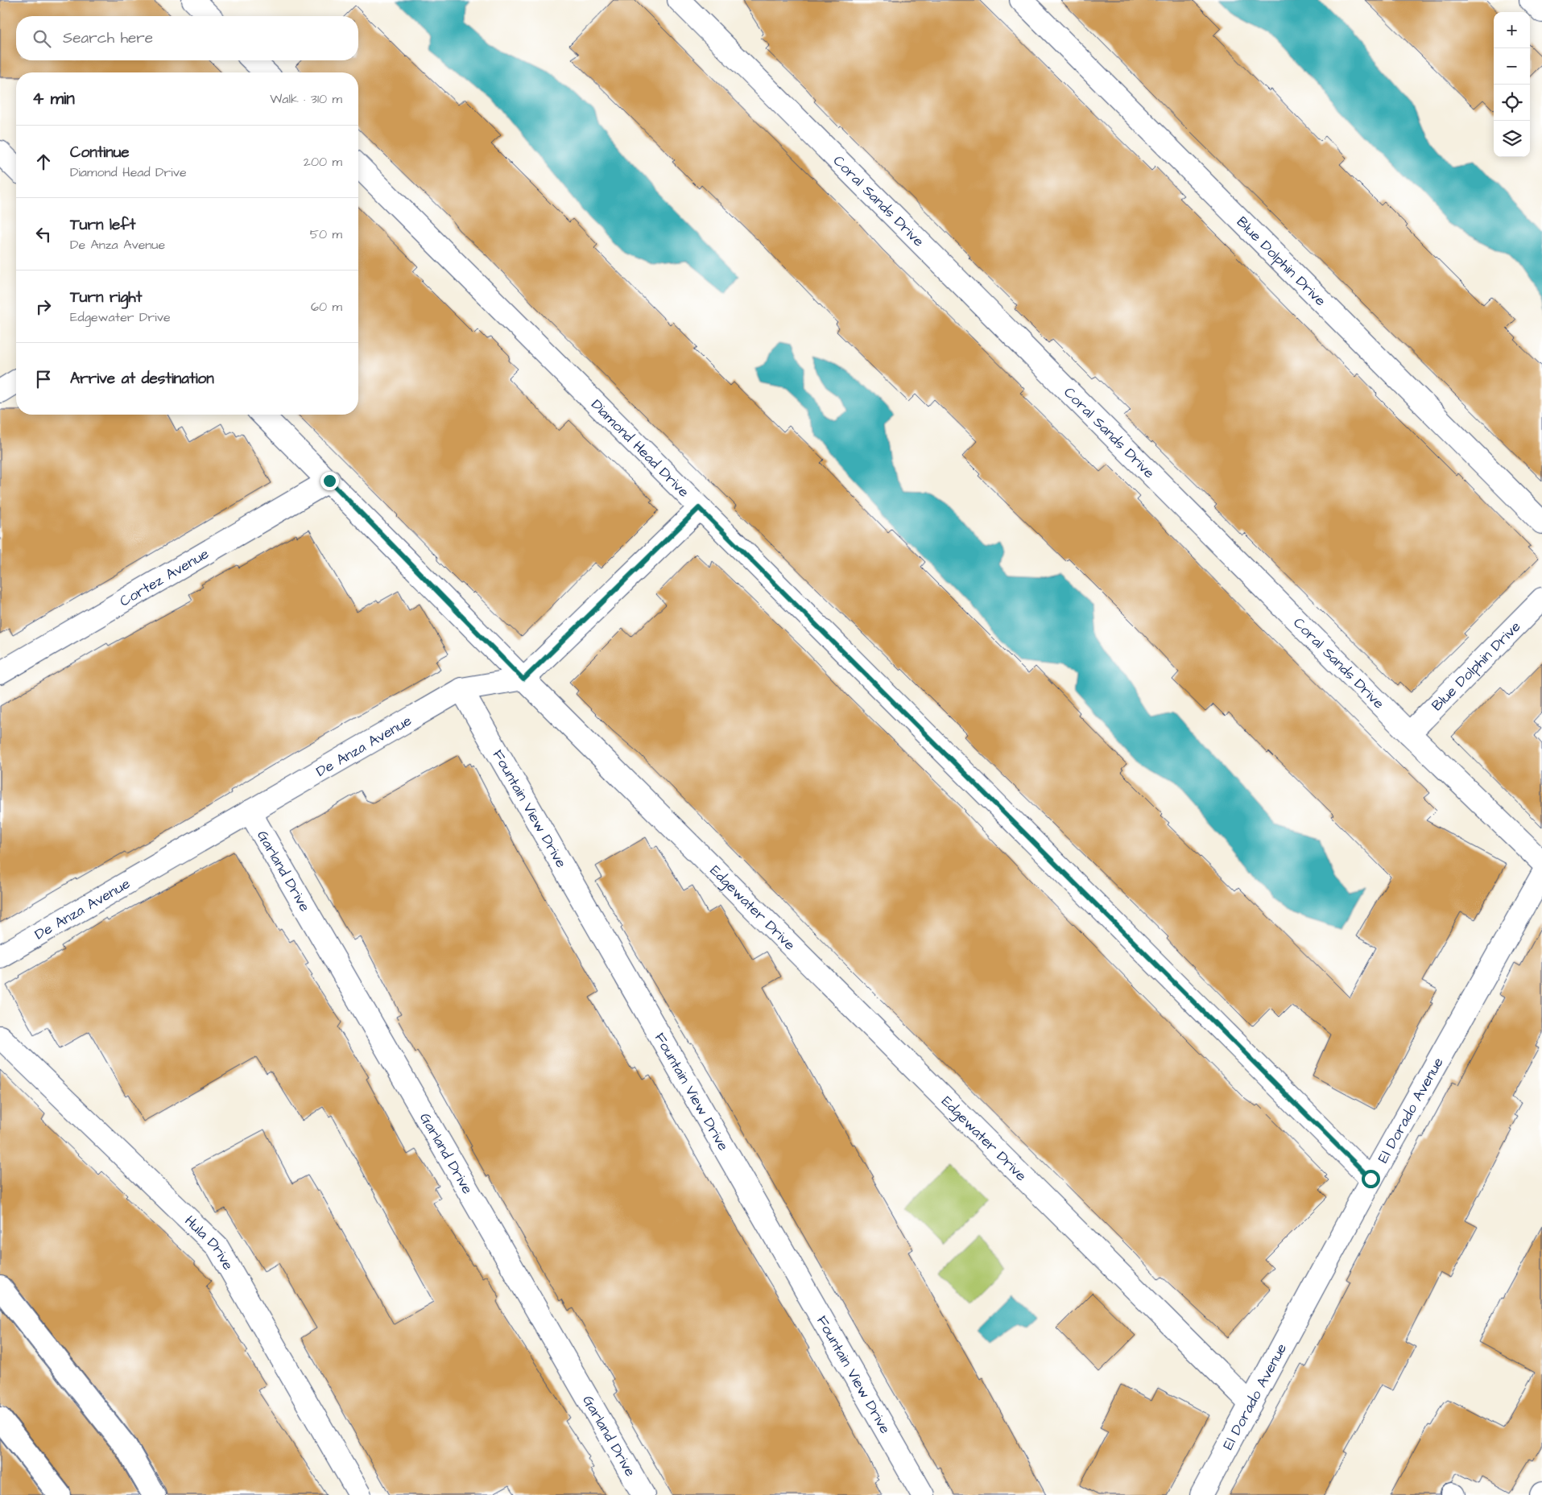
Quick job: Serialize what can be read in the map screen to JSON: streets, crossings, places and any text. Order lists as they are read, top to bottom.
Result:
{
  "streets": {
    "lane": [
      "Coral Sands Drive",
      "Blue Dolphin Drive",
      "Diamond Head Drive",
      "Cortez Avenue",
      "De Anza Avenue",
      "Fountain View Drive",
      "Garland Drive",
      "Edgewater Drive",
      "El Dorado Avenue",
      "Hula Drive"
    ]
  },
  "crossings": [
    ["Coral Sands Drive", "Blue Dolphin Drive"],
    ["Diamond Head Drive", "El Dorado Avenue"],
    ["Cortez Avenue", "Edgewater Drive"],
    ["De Anza Avenue", "Fountain View Drive"],
    ["De Anza Avenue", "Garland Drive"],
    ["De Anza Avenue", "Edgewater Drive"],
    ["Edgewater Drive", "El Dorado Avenue"]
  ],
  "page": {
    "map_buttons": ["+", "−"],
    "search": "Search here",
    "heading": ["4 min", "Walk · 310 m"],
    "list": [
      ["Continue", "Diamond Head Drive", "200 m"],
      ["Turn left", "De Anza Avenue", "50 m"],
      ["Turn right", "Edgewater Drive", "60 m"],
      "Arrive at destination"
    ]
  }
}
